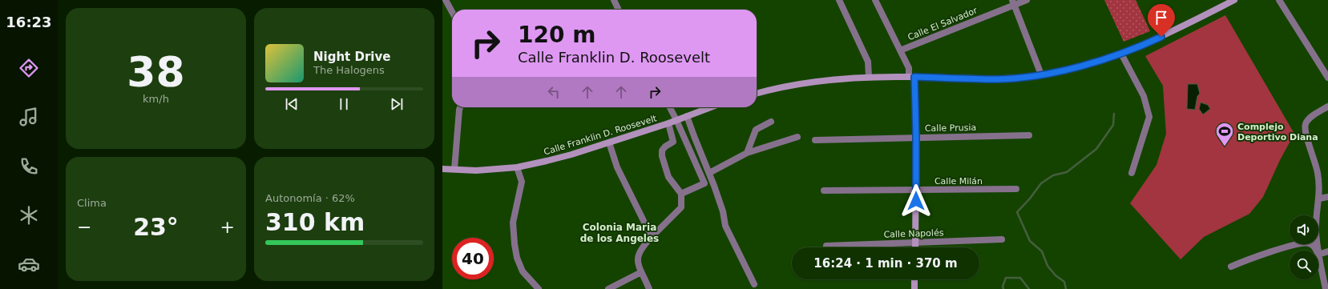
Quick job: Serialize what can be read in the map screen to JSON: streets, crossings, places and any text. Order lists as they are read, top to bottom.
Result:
{
  "streets": {
    "main road": ["Calle Franklin D. Roosevelt"],
    "street": [
      "Calle El Salvador",
      "Calle Prusia",
      "Calle Milán",
      "Calle Napolés"
    ]
  },
  "districts": ["Colonia Maria de los Angeles"],
  "places": {
    "sports": ["Complejo Deportivo Diana"]
  },
  "page": {
    "tabs": "16:23",
    "tile": [
      ["38", "km/h"],
      "Clima",
      ["Autonomía · 62%", "310 km"]
    ],
    "turn": ["120 m", "Calle Franklin D. Roosevelt"],
    "song": ["Night Drive", "The Halogens"],
    "heat": ["−", "23°", "+"],
    "limit": "40",
    "trip": "16:24 · 1 min · 370 m"
  }
}
